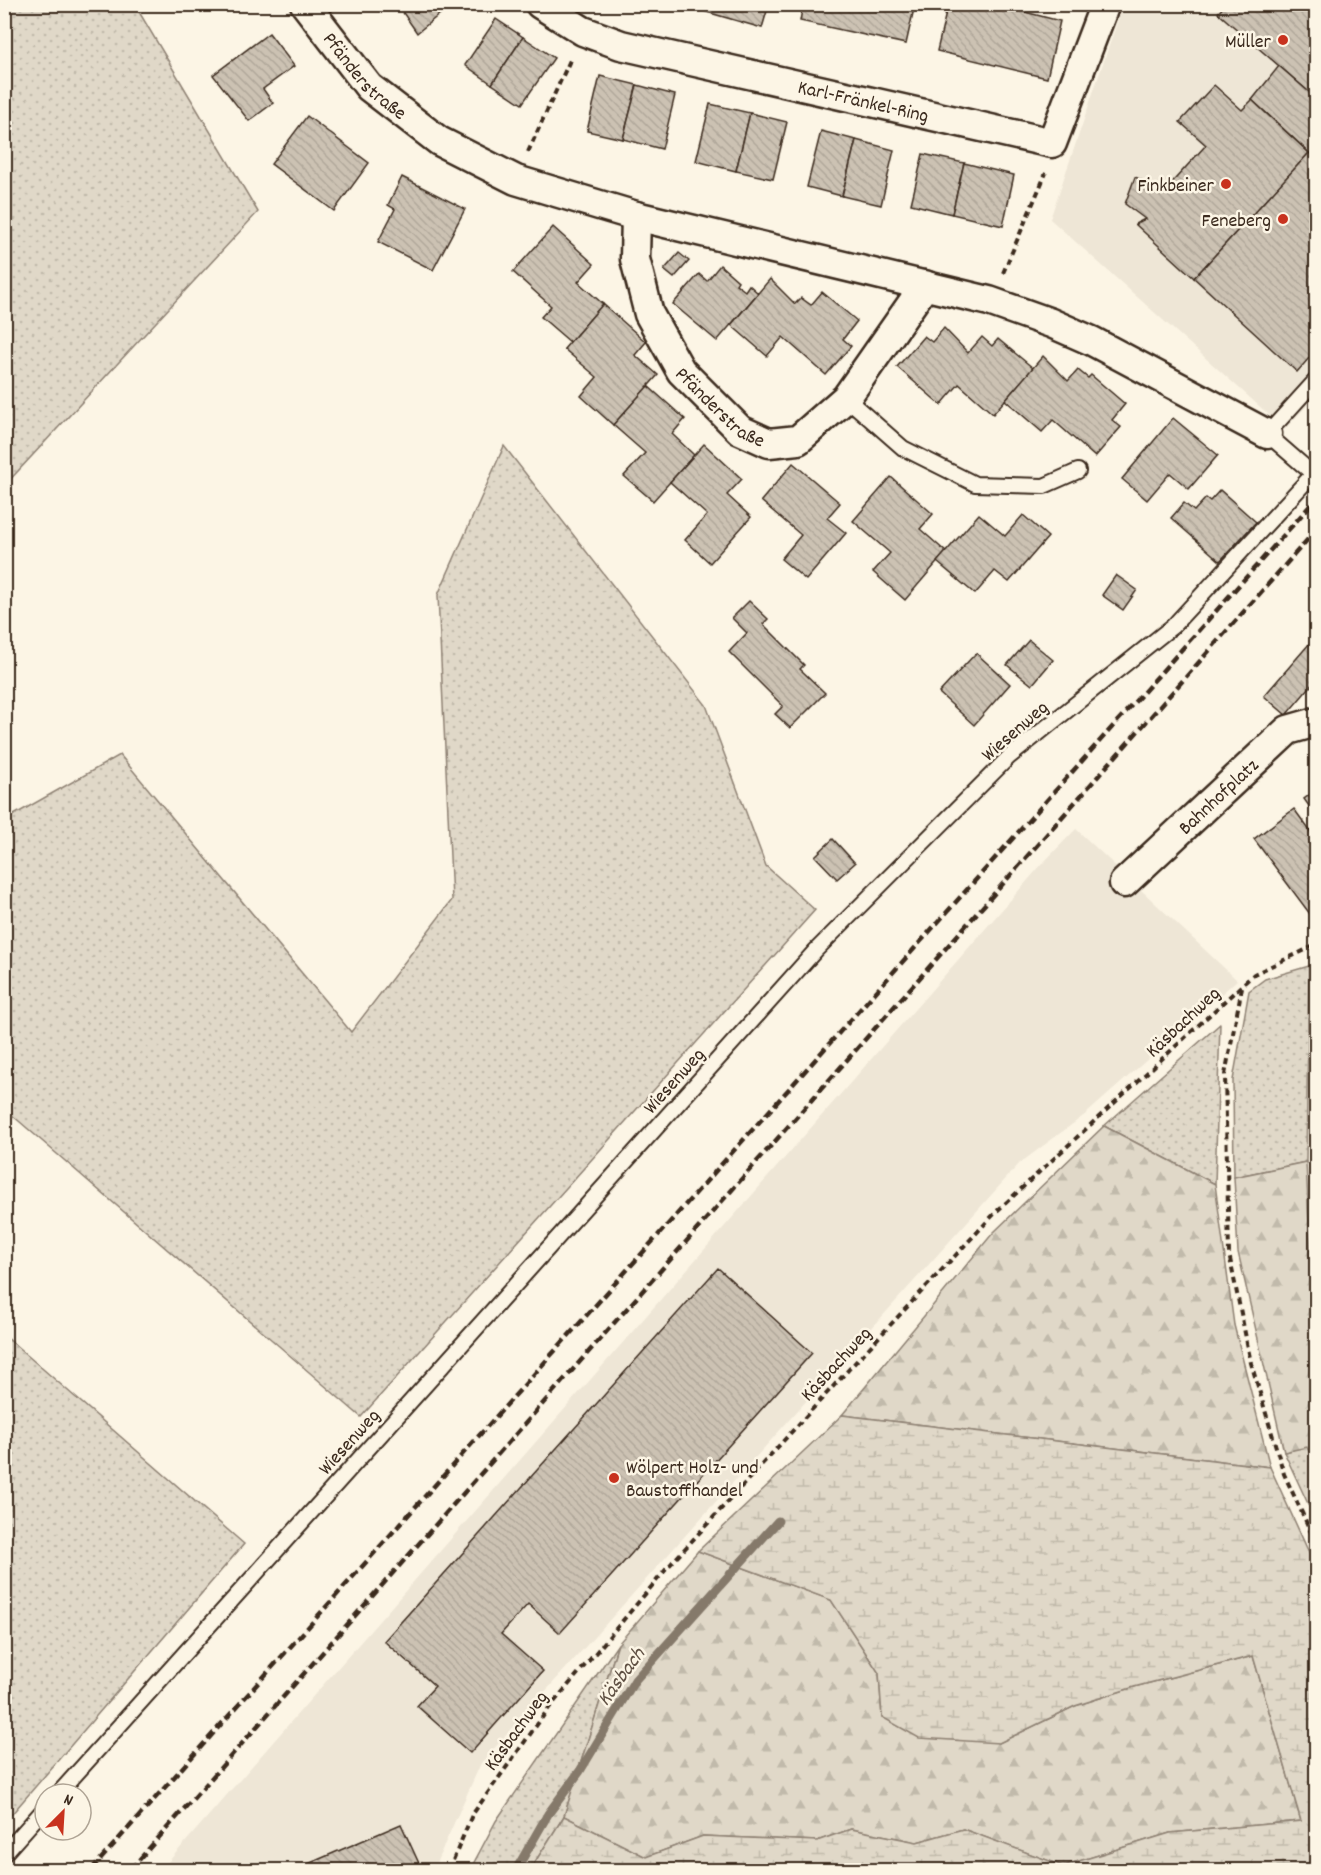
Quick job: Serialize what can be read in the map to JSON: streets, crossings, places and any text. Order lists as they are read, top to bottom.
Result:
{
  "streets": {
    "street": ["Pfänderstraße", "Karl-Fränkel-Ring", "Bahnhofplatz"],
    "lane": ["Wiesenweg"],
    "path": ["Käsbachweg"]
  },
  "crossings": [
    ["Pfänderstraße", "Wiesenweg"]
  ],
  "water": ["Käsbach"],
  "places": [
    "Müller",
    "Finkbeiner",
    "Feneberg",
    "Wölpert Holz- und Baustoffhandel"
  ],
  "north": "top right"
}
